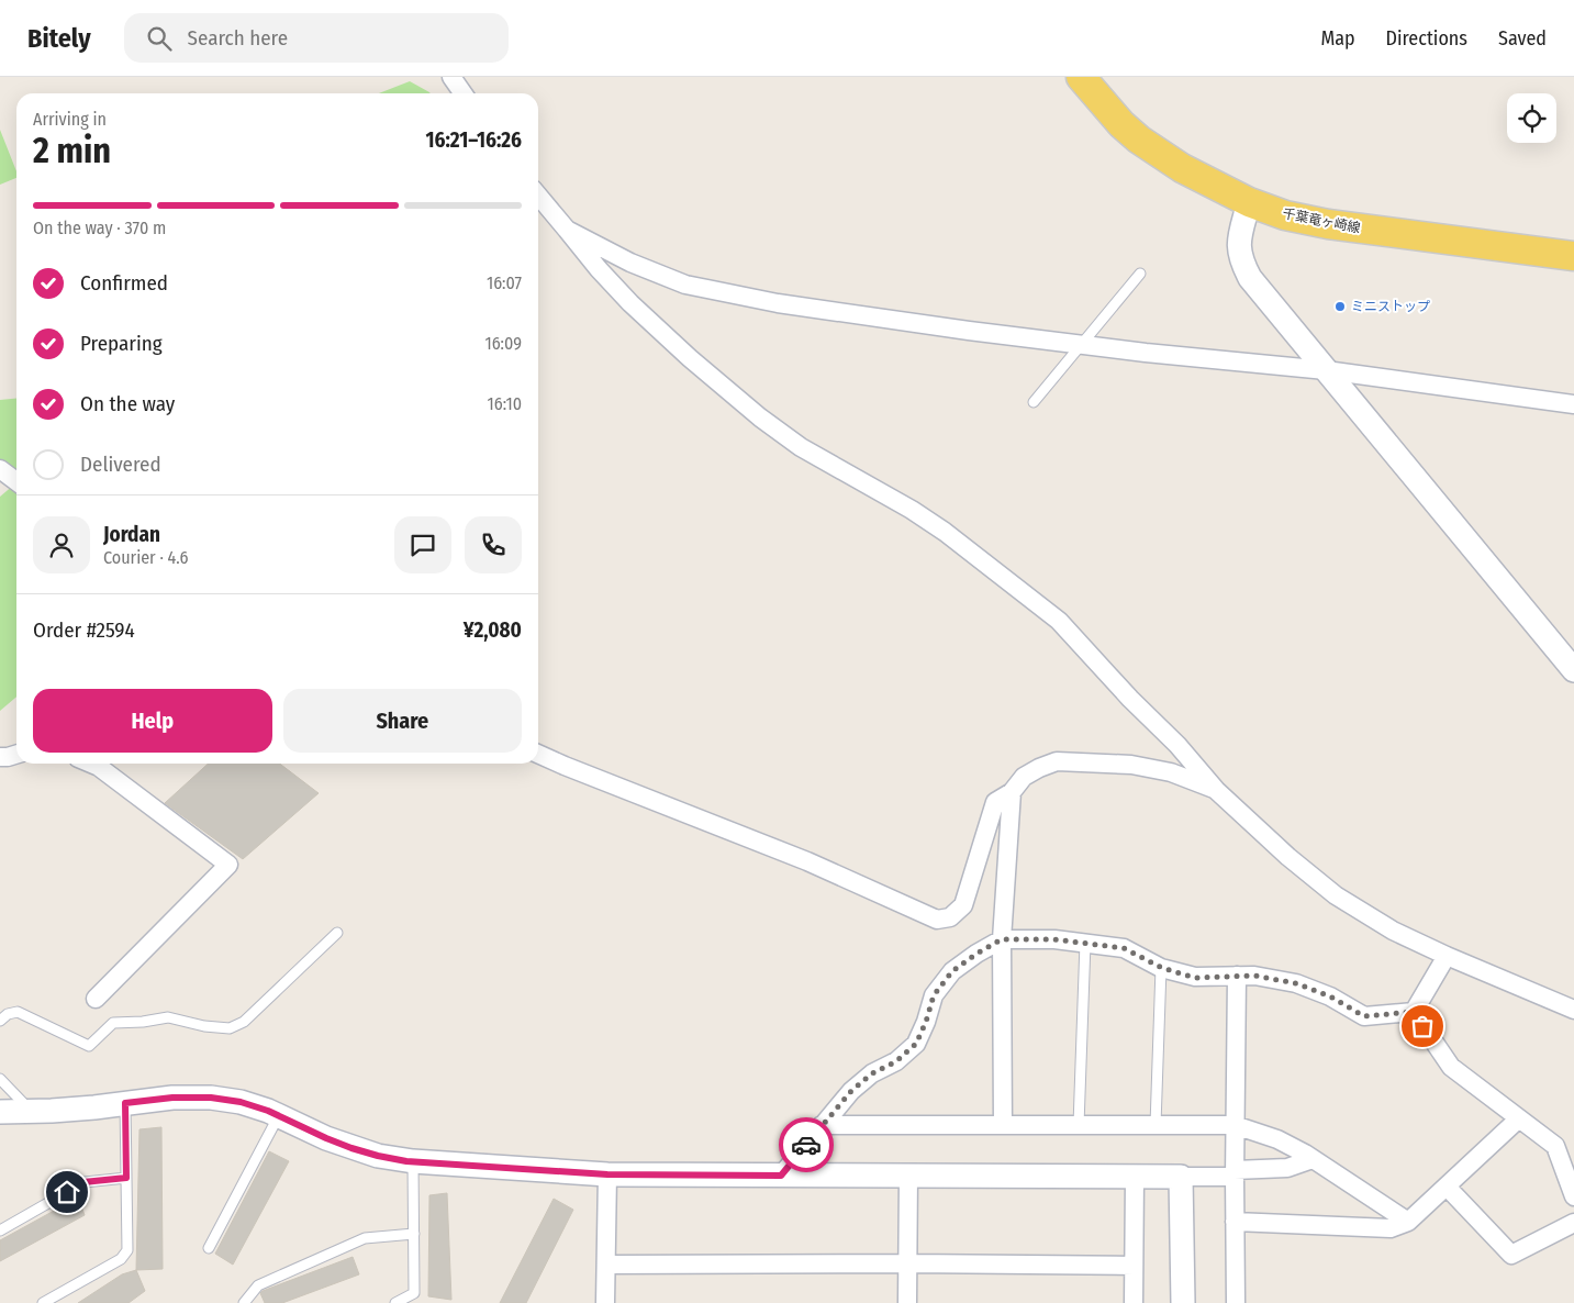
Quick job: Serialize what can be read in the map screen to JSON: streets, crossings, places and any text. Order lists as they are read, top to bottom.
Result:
{
  "streets": {
    "main road": ["千葉竜ヶ崎線"]
  },
  "places": ["ミニストップ"],
  "page": {
    "header": "Bitely",
    "search": "Search here",
    "nav": ["Map", "Directions", "Saved"],
    "heading": ["2 min", "Arriving in", "16:21–16:26"],
    "panel": [
      "Jordan",
      "Courier · 4.6",
      "Order #2594",
      "¥2,080"
    ],
    "bar": "On the way · 370 m",
    "list": [
      ["Confirmed", "16:07"],
      ["Preparing", "16:09"],
      ["On the way", "16:10"],
      "Delivered"
    ],
    "buttons": ["Help", "Share"]
  }
}
